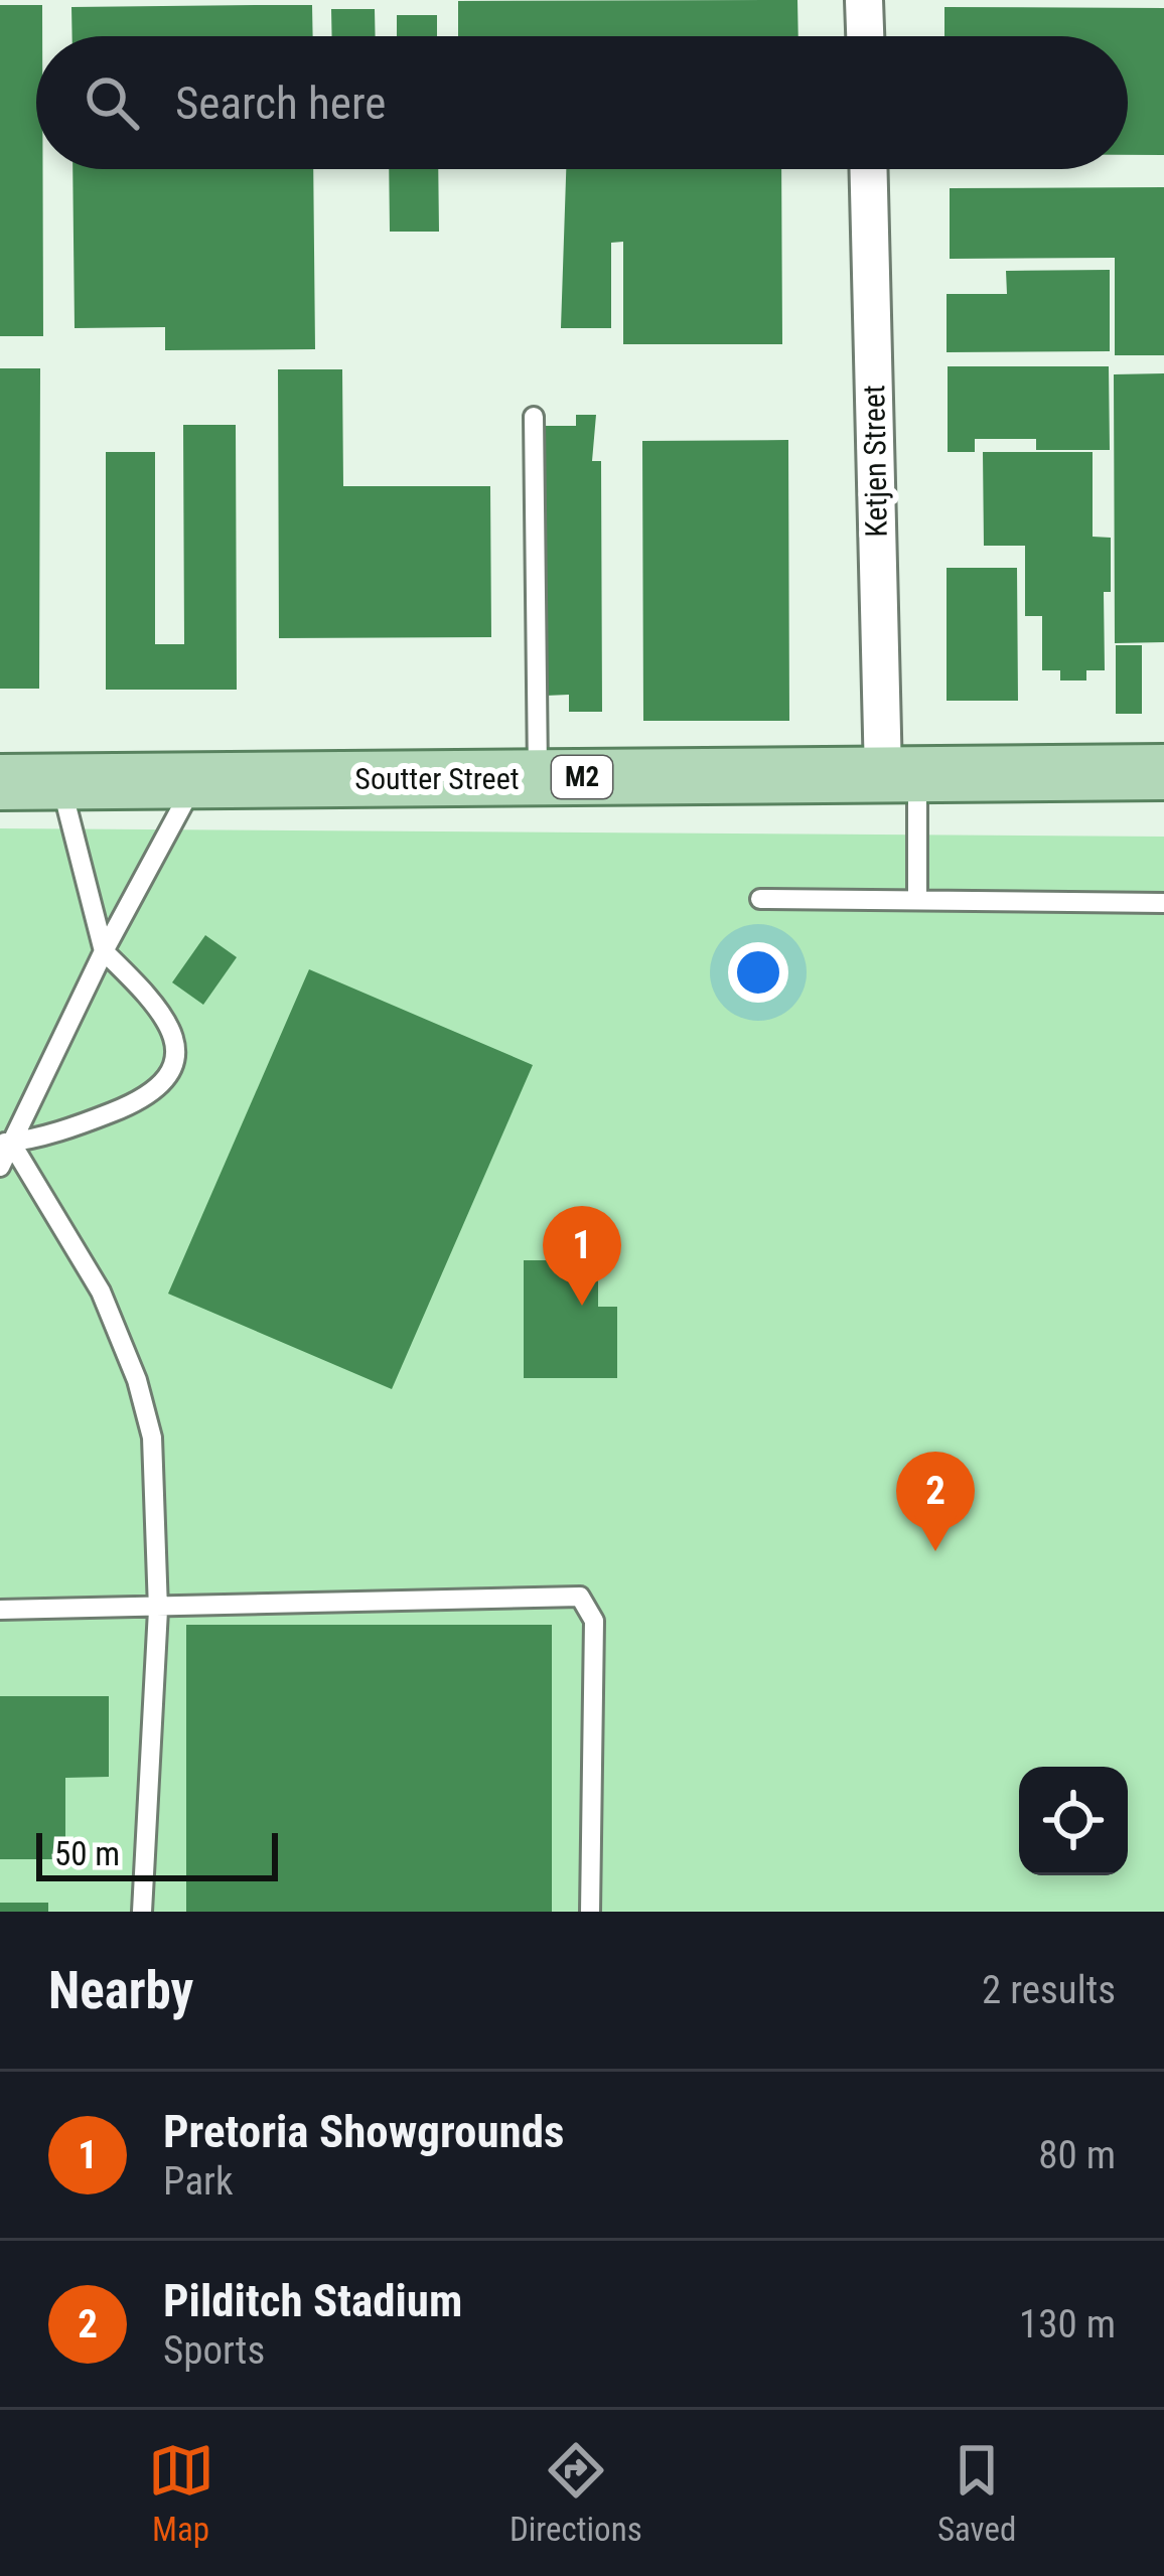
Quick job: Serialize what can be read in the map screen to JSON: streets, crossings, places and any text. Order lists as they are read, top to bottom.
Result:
{
  "streets": {
    "main road": ["M2", "Soutter Street"],
    "street": ["Ketjen Street"]
  },
  "crossings": [
    ["Ketjen Street", "Soutter Street"]
  ],
  "scale_bar": "50 m",
  "page": {
    "search": "Search here",
    "pins": ["1", "2"],
    "scale": "50 m",
    "heading": ["Nearby", "2 results"],
    "list": [
      {
        "mark": "1",
        "name": "Pretoria Showgrounds",
        "note": "Park",
        "value": "80 m"
      },
      {
        "mark": "2",
        "name": "Pilditch Stadium",
        "note": "Sports",
        "value": "130 m"
      }
    ],
    "nav": ["Map", "Directions", "Saved"]
  }
}
